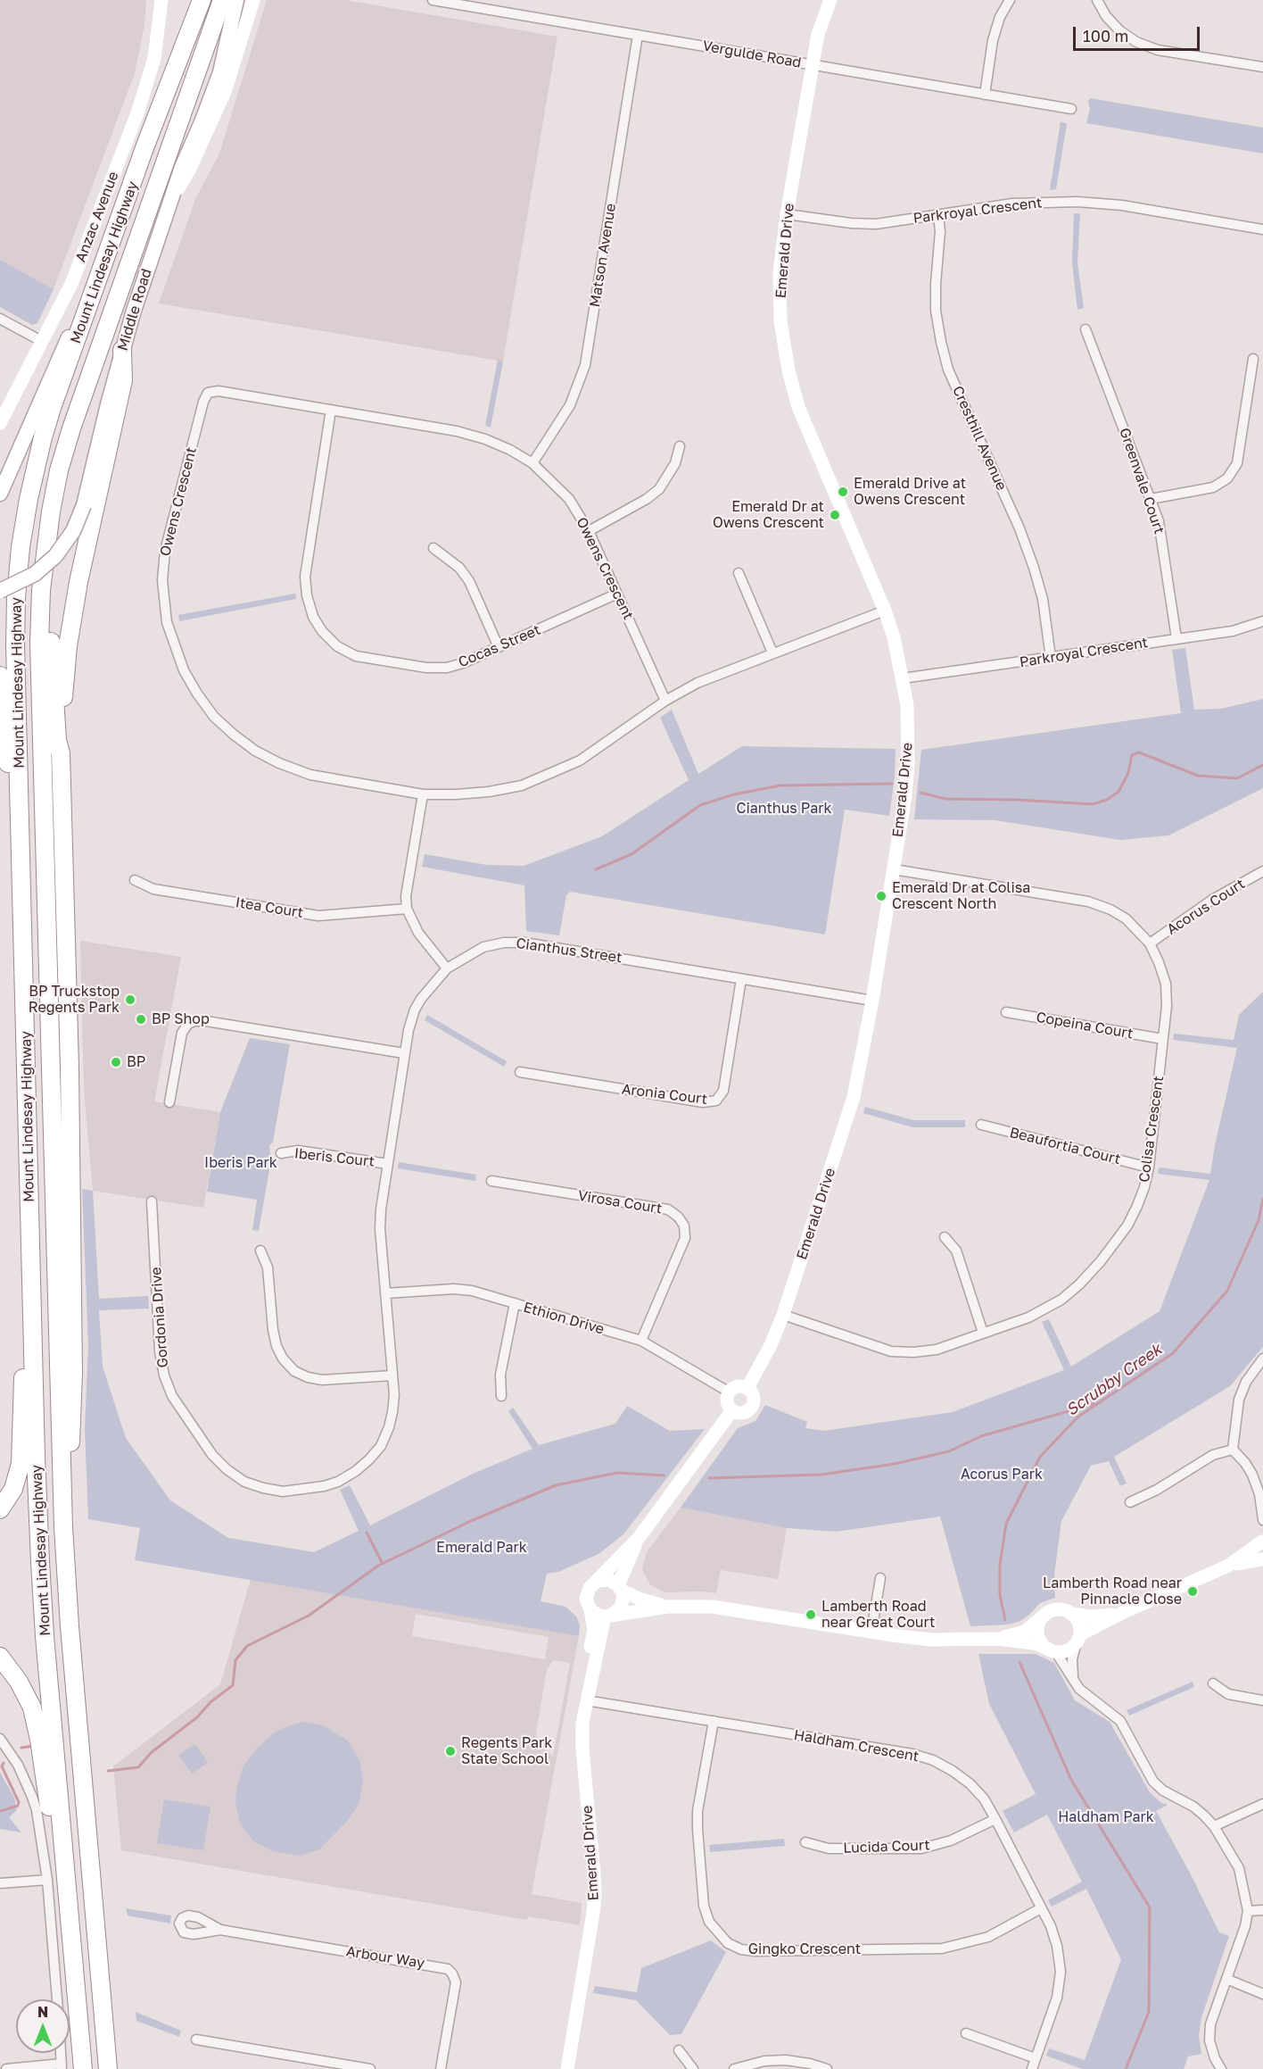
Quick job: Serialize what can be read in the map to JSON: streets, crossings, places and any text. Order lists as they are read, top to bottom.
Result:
{
  "streets": {
    "highway": ["Mount Lindesay Highway"],
    "main road": ["Middle Road"],
    "street": [
      "Vergulde Road",
      "Parkroyal Crescent",
      "Anzac Avenue",
      "Emerald Drive",
      "Matson Avenue",
      "Cresthill Avenue",
      "Greenvale Court",
      "Owens Crescent",
      "Cocas Street",
      "Acorus Court",
      "Itea Court",
      "Cianthus Street",
      "Copeina Court",
      "Aronia Court",
      "Colisa Crescent",
      "Beaufortia Court",
      "Iberis Court",
      "Virosa Court",
      "Gordonia Drive",
      "Ethion Drive",
      "Haldham Crescent",
      "Lucida Court",
      "Gingko Crescent",
      "Arbour Way"
    ]
  },
  "crossings": [
    ["Vergulde Road", "Emerald Drive"],
    ["Vergulde Road", "Matson Avenue"],
    ["Parkroyal Crescent", "Emerald Drive"],
    ["Parkroyal Crescent", "Cresthill Avenue"],
    ["Parkroyal Crescent", "Greenvale Court"],
    ["Emerald Drive", "Owens Crescent"],
    ["Emerald Drive", "Cianthus Street"],
    ["Emerald Drive", "Colisa Crescent"],
    ["Emerald Drive", "Ethion Drive"],
    ["Emerald Drive", "Haldham Crescent"],
    ["Matson Avenue", "Owens Crescent"],
    ["Owens Crescent", "Cocas Street"],
    ["Acorus Court", "Colisa Crescent"],
    ["Cianthus Street", "Aronia Court"],
    ["Cianthus Street", "Iberis Court"],
    ["Cianthus Street", "Gordonia Drive"],
    ["Cianthus Street", "Ethion Drive"],
    ["Copeina Court", "Colisa Crescent"],
    ["Colisa Crescent", "Beaufortia Court"],
    ["Virosa Court", "Ethion Drive"],
    ["Gordonia Drive", "Ethion Drive"],
    ["Haldham Crescent", "Lucida Court"],
    ["Haldham Crescent", "Gingko Crescent"]
  ],
  "water": ["Scrubby Creek"],
  "parks": [
    "Cianthus Park",
    "Iberis Park",
    "Acorus Park",
    "Emerald Park",
    "Haldham Park"
  ],
  "places": [
    "Emerald Drive at Owens Crescent",
    "Emerald Dr at Owens Crescent",
    "Emerald Dr at Colisa Crescent North",
    "BP Truckstop Regents Park",
    "BP Shop",
    "BP",
    "Lamberth Road near Pinnacle Close",
    "Lamberth Road near Great Court",
    "Regents Park State School"
  ],
  "scale_bar": "100 m",
  "north": "top"
}
